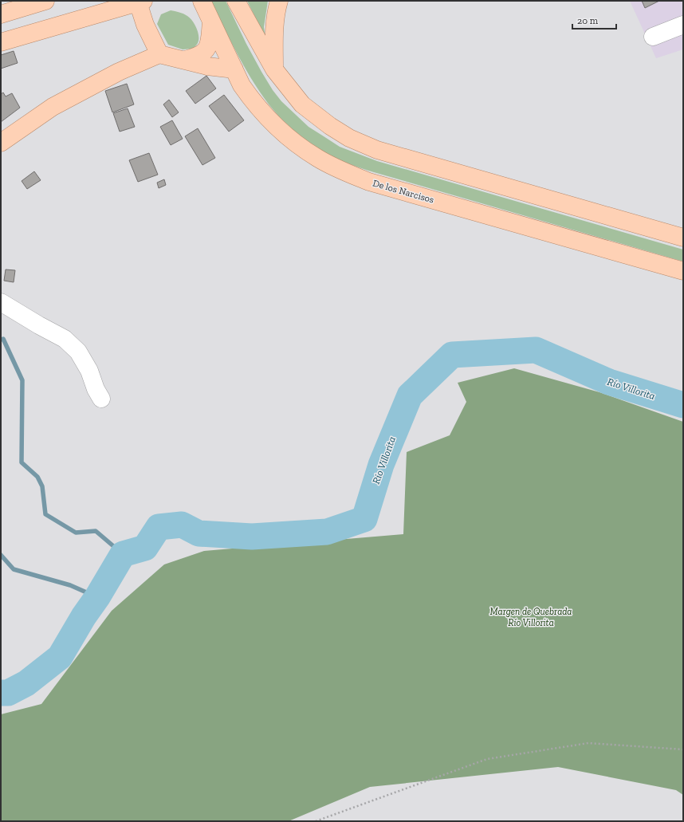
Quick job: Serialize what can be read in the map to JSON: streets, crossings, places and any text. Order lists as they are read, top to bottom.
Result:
{
  "streets": {
    "main road": ["De los Narcisos"]
  },
  "water": ["Río Villorita"],
  "parks": ["Margen de Quebrada Río Villorita"],
  "scale_bar": "20 m"
}
